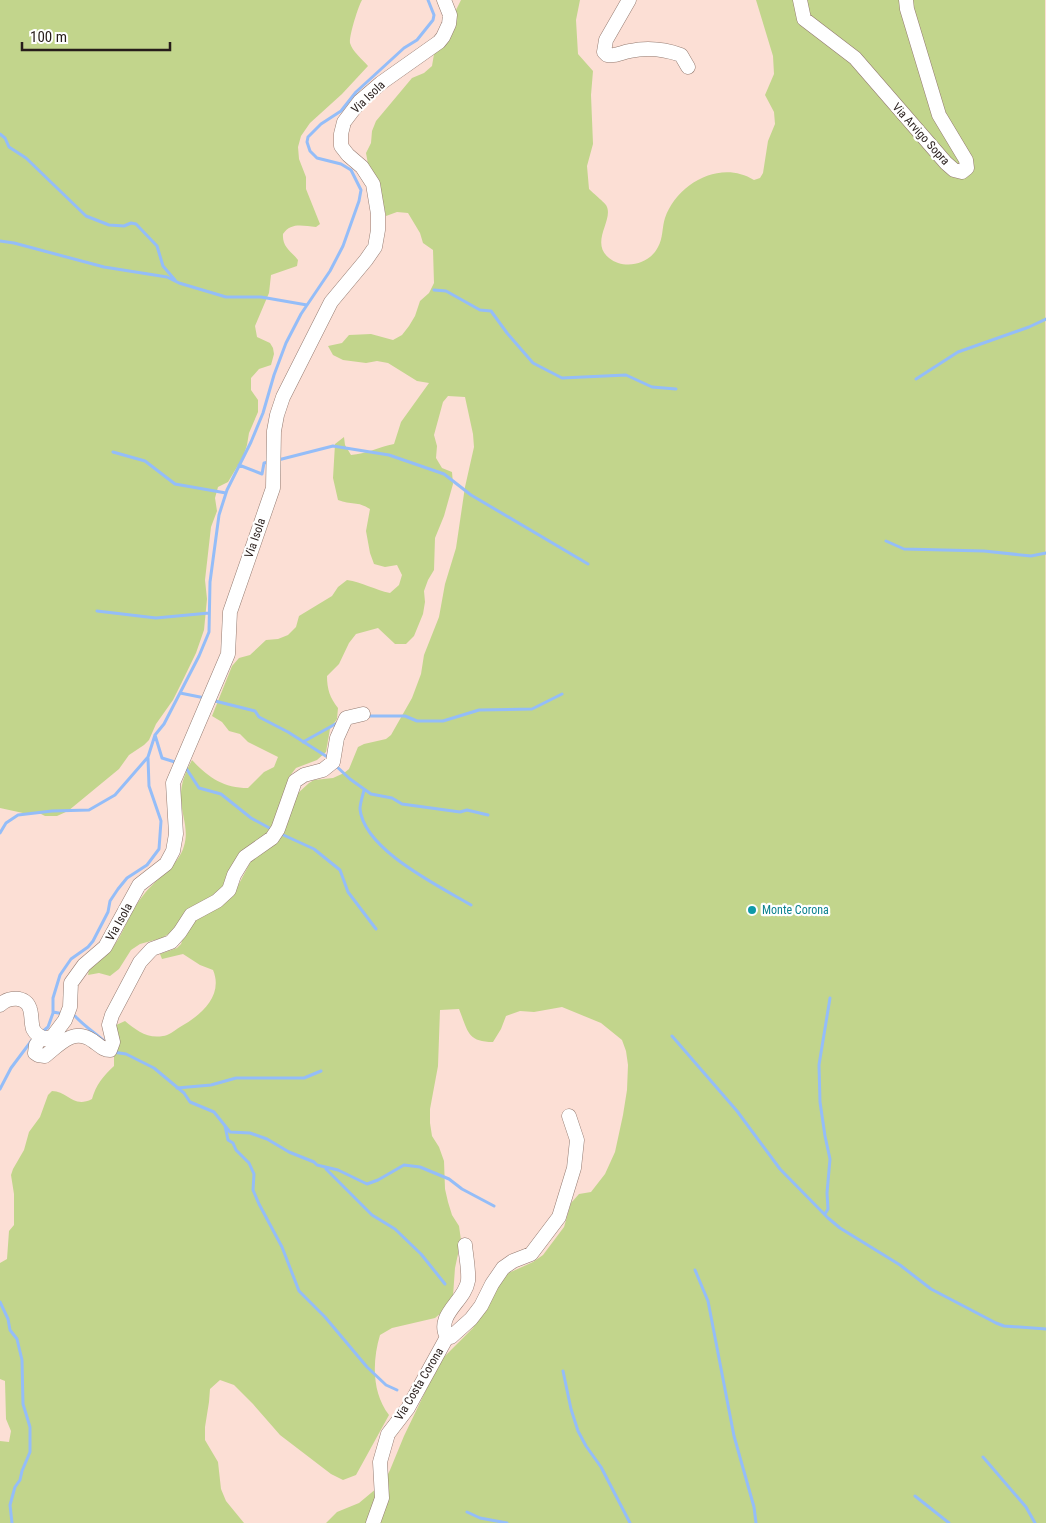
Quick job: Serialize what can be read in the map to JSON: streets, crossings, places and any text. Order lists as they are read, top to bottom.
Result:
{
  "streets": {
    "street": ["Via Isola", "Via Arvigo Sopra", "Via Costa Corona"]
  },
  "places": ["Monte Corona"],
  "scale_bar": "100 m"
}
